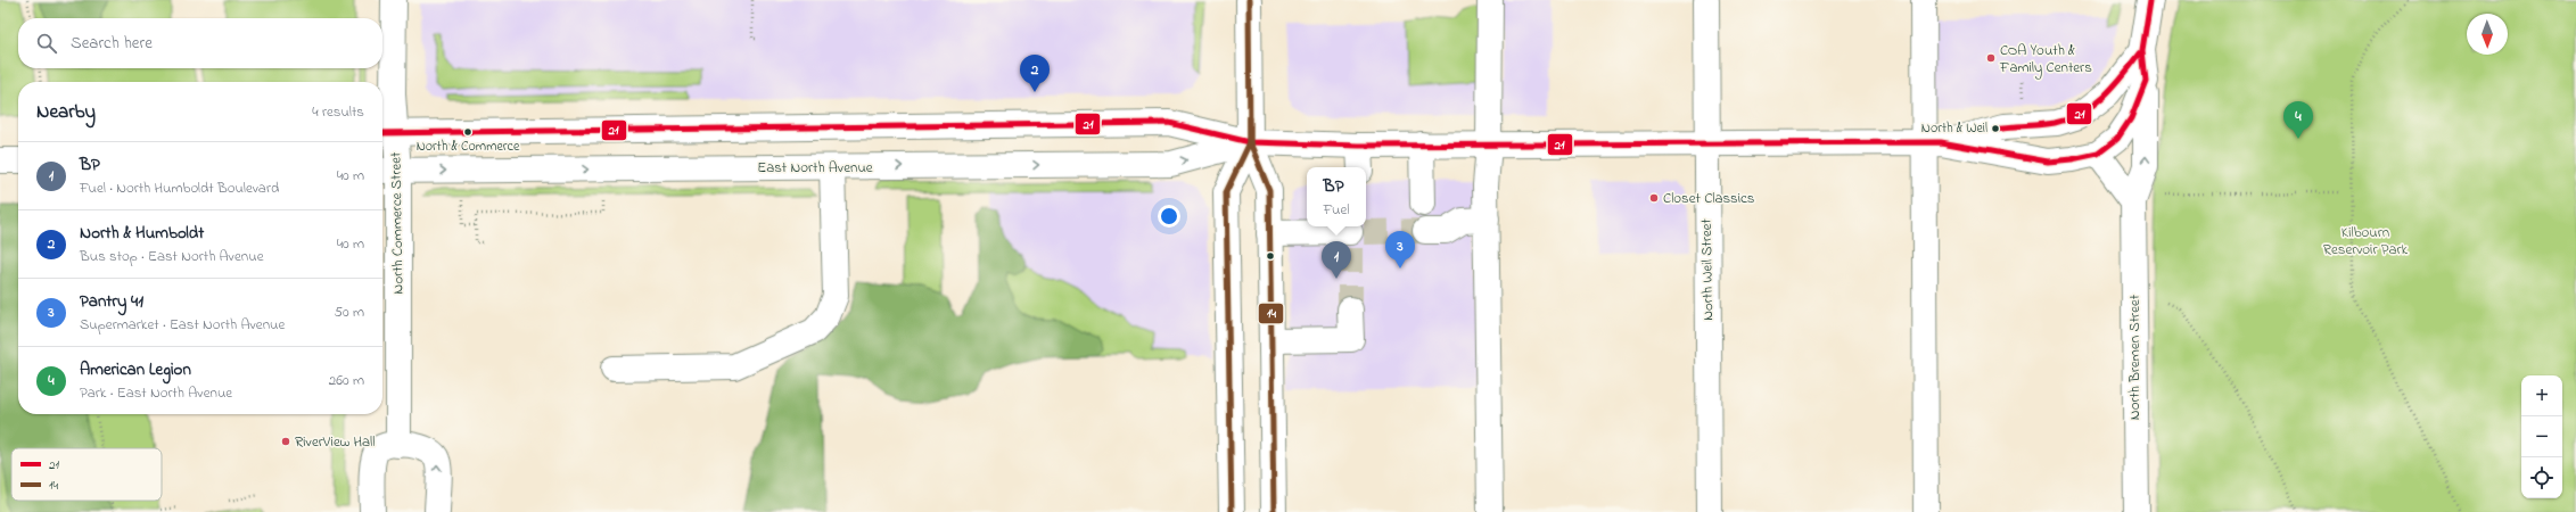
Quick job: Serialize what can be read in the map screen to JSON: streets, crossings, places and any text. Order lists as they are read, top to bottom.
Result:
{
  "streets": {
    "main road": [
      "East North Avenue",
      "North Commerce Street",
      "North Weil Street",
      "North Bremen Street"
    ]
  },
  "crossings": [
    ["East North Avenue", "North Commerce Street"],
    ["East North Avenue", "North Weil Street"]
  ],
  "parks": ["Kilbourn Reservoir Park"],
  "places": [
    "COA Youth & Family Centers",
    "North & Weil",
    "North & Commerce",
    "Closet Classics",
    "RiverView Hall"
  ],
  "lines": ["transit line 21", "transit line 14"],
  "legend": ["21", "14"],
  "north": "bottom",
  "page": {
    "search": "Search here",
    "pins": [
      "2",
      "4",
      "3",
      "1"
    ],
    "heading": ["Nearby", "4 results"],
    "list": [
      {
        "mark": "1",
        "name": "BP",
        "note": "Fuel · North Humboldt Boulevard",
        "value": "40 m"
      },
      {
        "mark": "2",
        "name": "North & Humboldt",
        "note": "Bus stop · East North Avenue",
        "value": "40 m"
      },
      {
        "mark": "3",
        "name": "Pantry 41",
        "note": "Supermarket · East North Avenue",
        "value": "50 m"
      },
      {
        "mark": "4",
        "name": "American Legion",
        "note": "Park · East North Avenue",
        "value": "260 m"
      }
    ],
    "popup": ["BP", "Fuel"],
    "map_buttons": ["+", "−"]
  }
}
